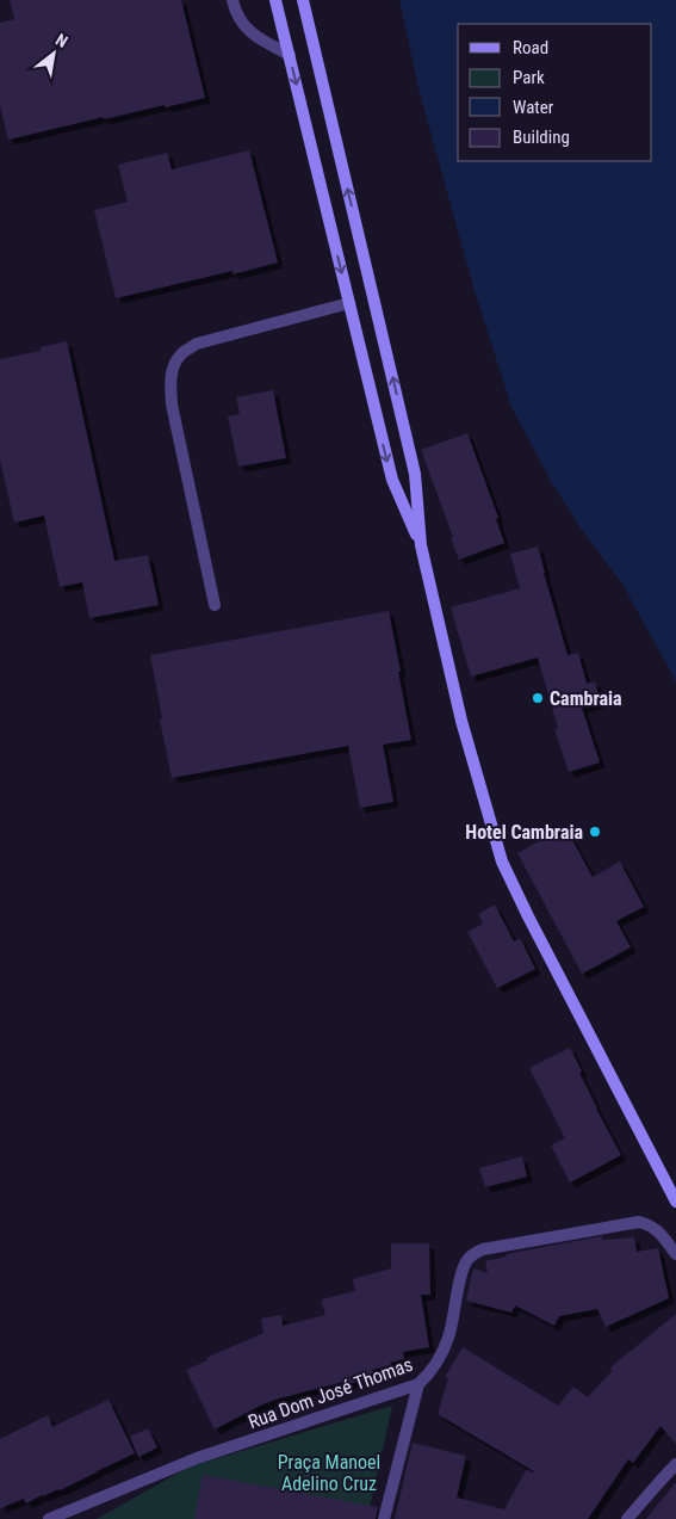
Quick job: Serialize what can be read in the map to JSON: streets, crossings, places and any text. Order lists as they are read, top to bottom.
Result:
{
  "streets": {
    "street": ["Rua Dom José Thomas"]
  },
  "parks": ["Praça Manoel Adelino Cruz"],
  "places": ["Cambraia", "Hotel Cambraia"],
  "legend": [
    "Road",
    "Park",
    "Water",
    "Building"
  ],
  "north": "top right"
}
